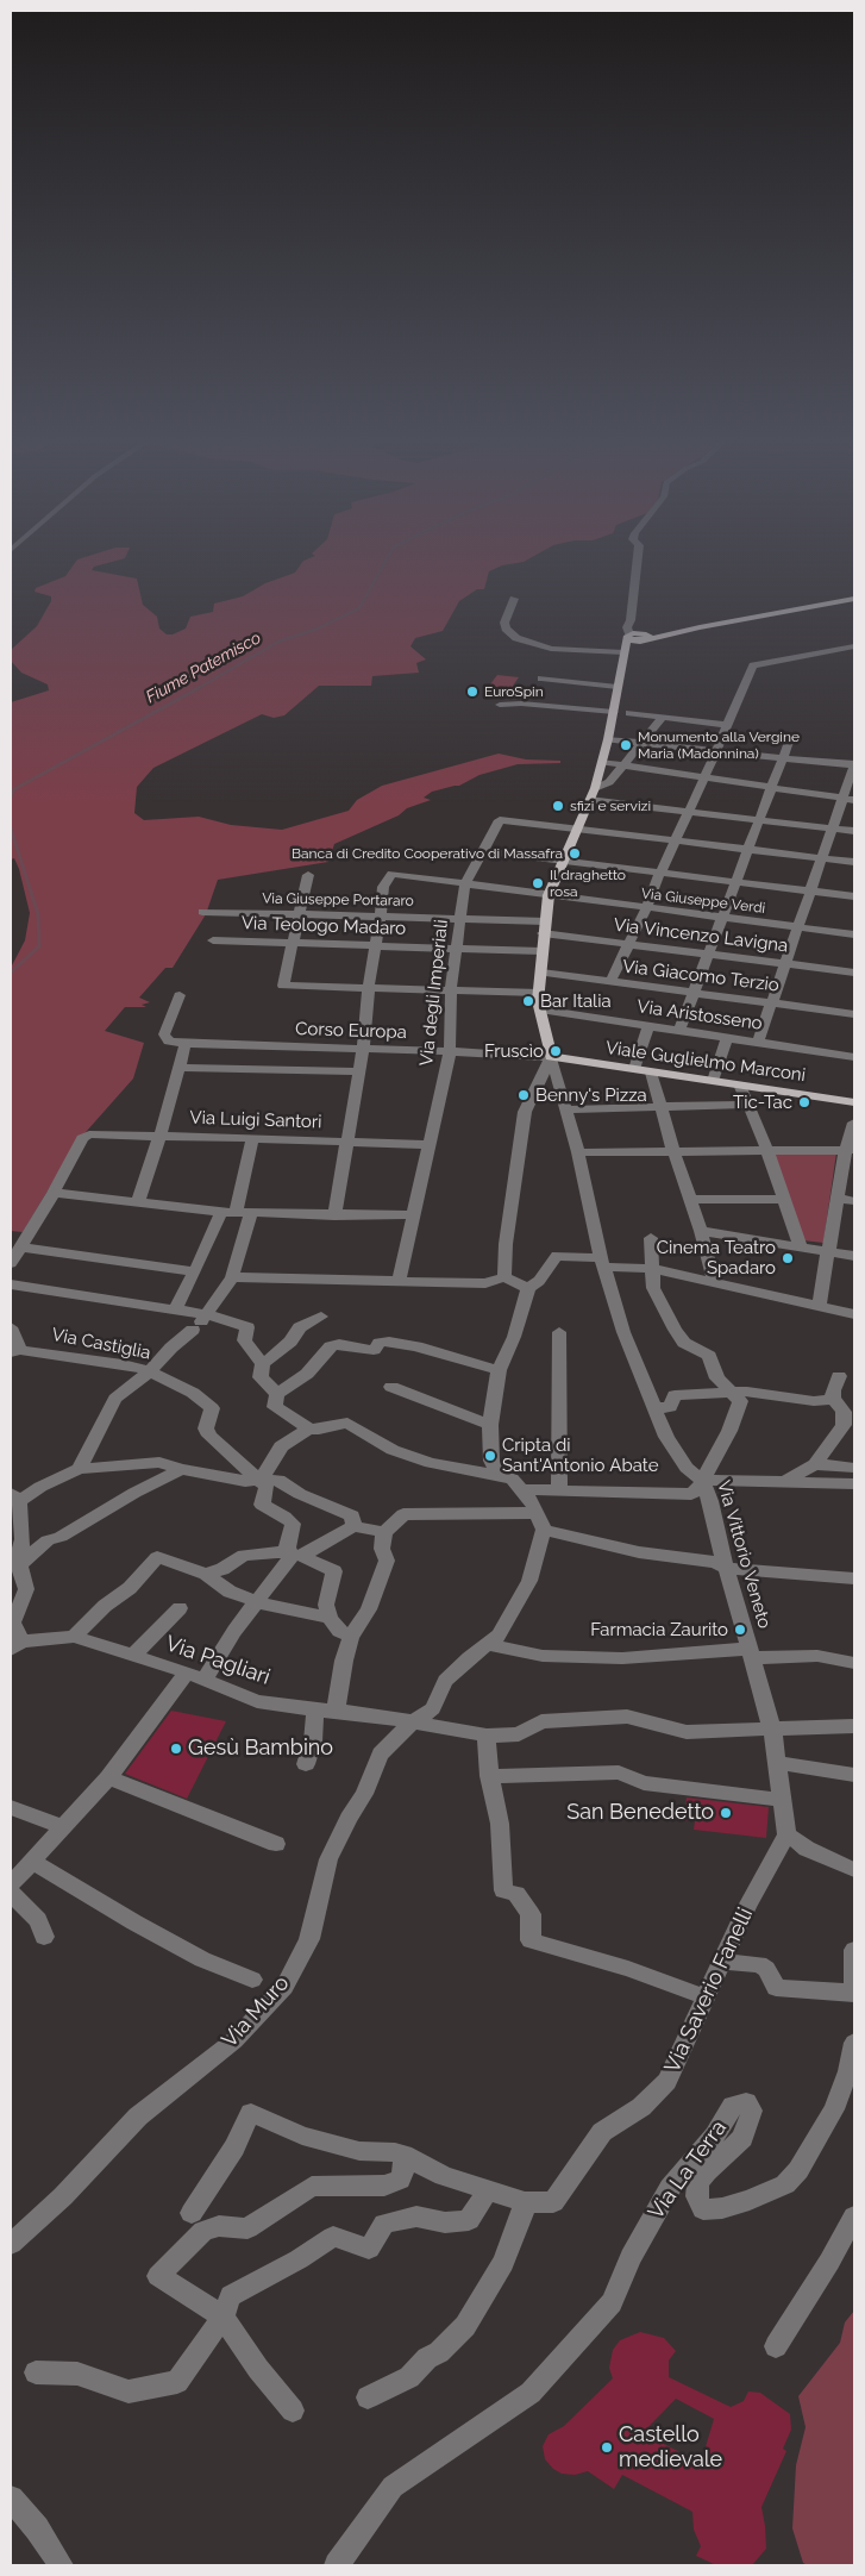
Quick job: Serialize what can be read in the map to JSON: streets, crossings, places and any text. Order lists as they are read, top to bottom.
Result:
{
  "streets": {
    "main road": ["Viale Guglielmo Marconi"],
    "street": [
      "Via Giuseppe Portararo",
      "Via Giuseppe Verdi",
      "Via Teologo Madaro",
      "Via Vincenzo Lavigna",
      "Via Giacomo Terzio",
      "Via degli Imperiali",
      "Via Aristosseno",
      "Corso Europa",
      "Via Luigi Santori",
      "Via Castiglia",
      "Via Vittorio Veneto",
      "Via Pagliari",
      "Via Saverio Fanelli",
      "Via Muro",
      "Via La Terra"
    ]
  },
  "crossings": [
    ["Via Giuseppe Portararo", "Via Giuseppe Verdi"],
    ["Via Giuseppe Portararo", "Via Vincenzo Lavigna"],
    ["Via Giuseppe Portararo", "Via degli Imperiali"],
    ["Via Giuseppe Verdi", "Via degli Imperiali"],
    ["Via Teologo Madaro", "Via degli Imperiali"],
    ["Via degli Imperiali", "Corso Europa"],
    ["Via degli Imperiali", "Via Luigi Santori"],
    ["Corso Europa", "Viale Guglielmo Marconi"],
    ["Corso Europa", "Via Vittorio Veneto"],
    ["Viale Guglielmo Marconi", "Via Vittorio Veneto"],
    ["Via Vittorio Veneto", "Via Pagliari"],
    ["Via Vittorio Veneto", "Via Saverio Fanelli"],
    ["Via Pagliari", "Via Muro"]
  ],
  "water": ["Fiume Patemisco"],
  "places": [
    "EuroSpin",
    "Monumento alla Vergine Maria (Madonnina)",
    "sfizi e servizi",
    "Banca di Credito Cooperativo di Massafra",
    "Il draghetto rosa",
    "Bar Italia",
    "Fruscìo",
    "Benny's Pizza",
    "Tic-Tac",
    "Cinema Teatro Spadaro",
    "Cripta di Sant'Antonio Abate",
    "Farmacia Zaurito",
    "Gesù Bambino",
    "San Benedetto",
    "Castello medievale"
  ]
}
